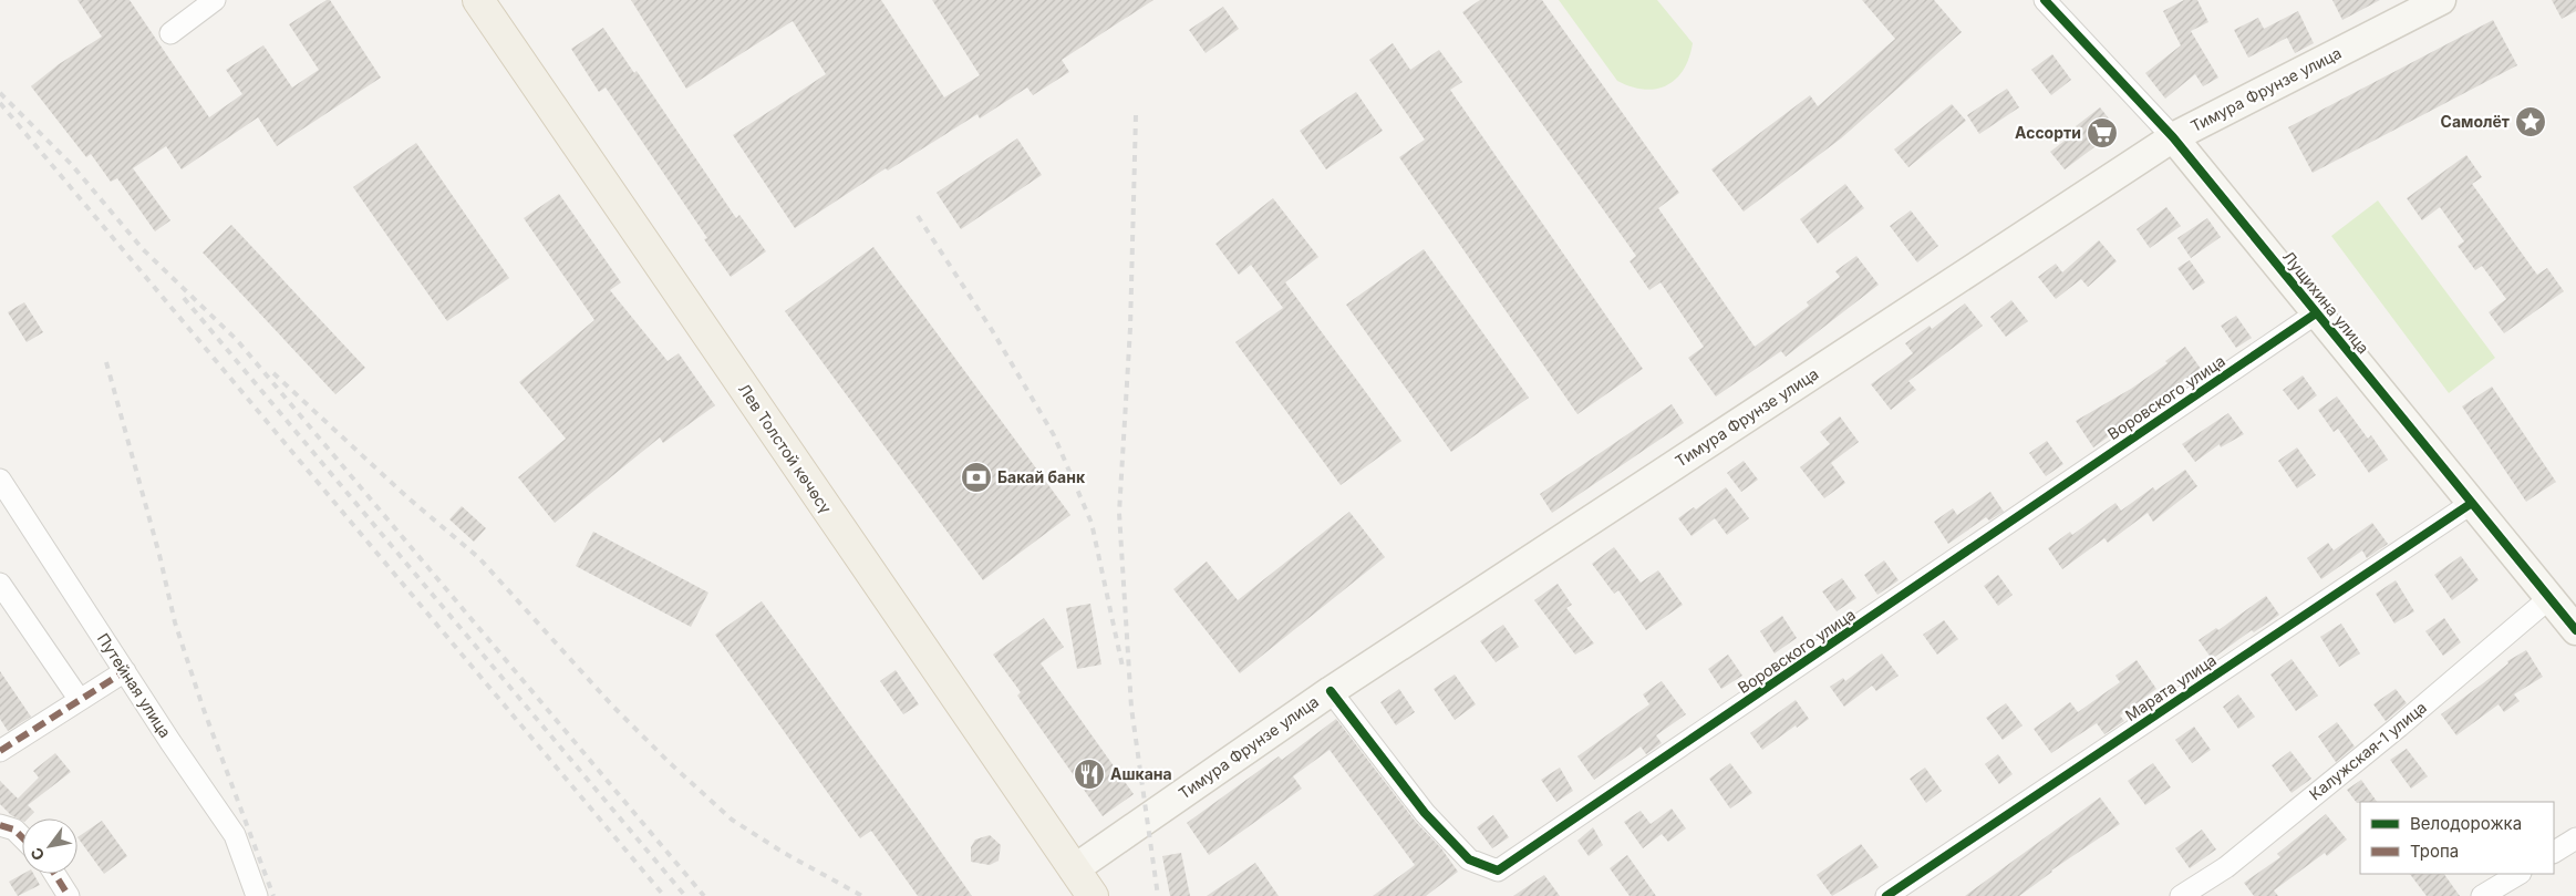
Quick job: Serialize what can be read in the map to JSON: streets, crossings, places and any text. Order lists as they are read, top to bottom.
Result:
{
  "streets": {
    "main road": ["Тимура Фрунзе улица", "Лущихина улица", "Лев Толстой көчөсү"],
    "street": [
      "Воровского улица",
      "Путейная улица",
      "Марата улица",
      "Калужская-1 улица"
    ]
  },
  "crossings": [
    ["Тимура Фрунзе улица", "Лущихина улица"],
    ["Тимура Фрунзе улица", "Воровского улица"],
    ["Тимура Фрунзе улица", "Лев Толстой көчөсү"],
    ["Лущихина улица", "Воровского улица"],
    ["Лущихина улица", "Марата улица"],
    ["Лущихина улица", "Калужская-1 улица"]
  ],
  "places": {
    "place": ["Самолёт"],
    "supermarket": ["Ассорти"],
    "bank": ["Бакай банк"],
    "restaurant": ["Ашкана"]
  },
  "legend": ["Велодорожка", "Тропа"],
  "north": "bottom left"
}
